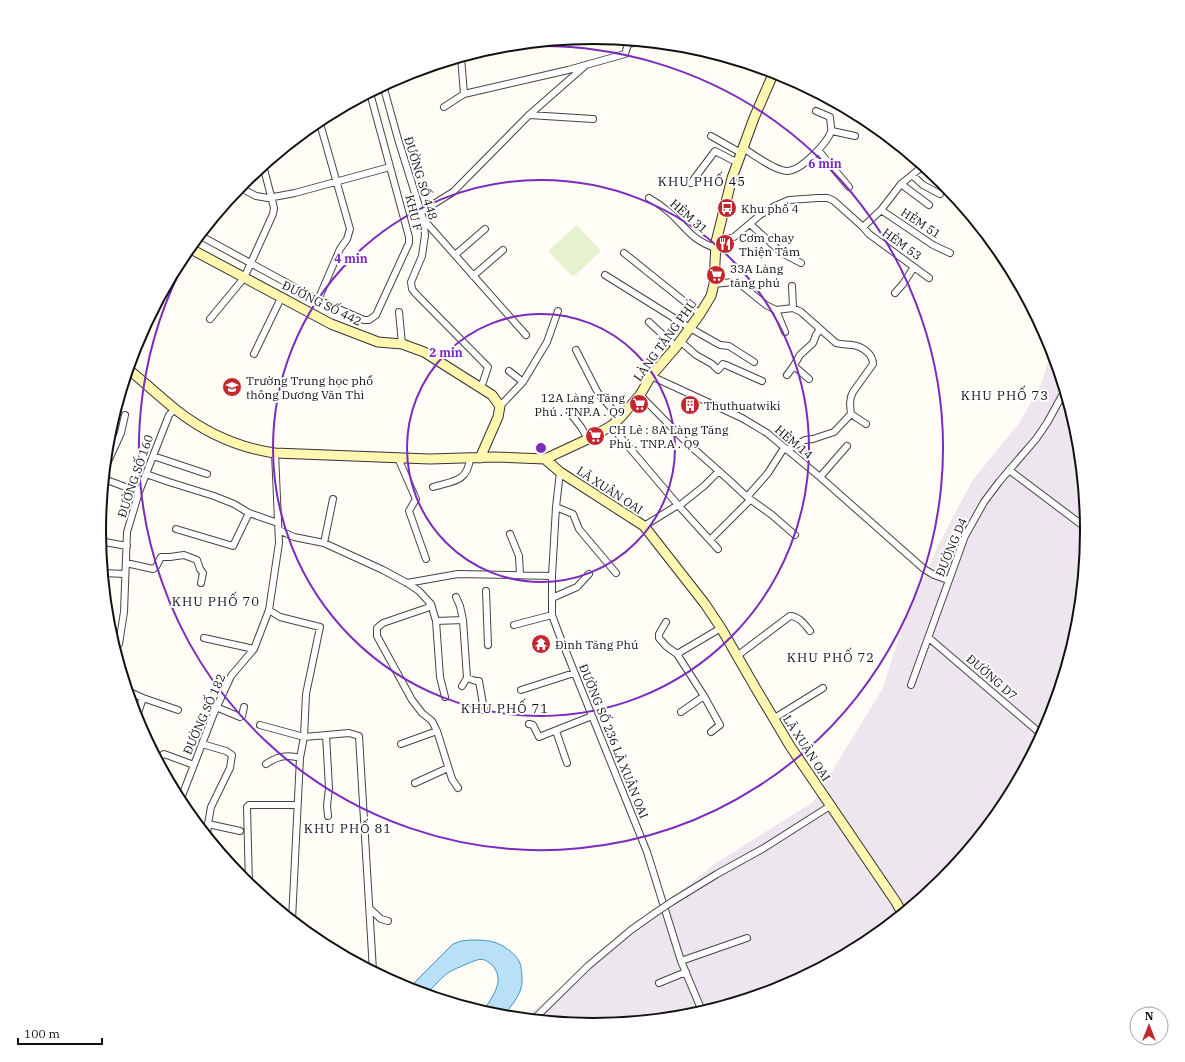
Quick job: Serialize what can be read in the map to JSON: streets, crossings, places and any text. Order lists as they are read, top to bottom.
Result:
{
  "streets": {
    "main road": ["ĐƯỜNG SỐ 442", "LÀNG TĂNG PHÚ", "LÃ XUÂN OAI"],
    "street": [
      "ĐƯỜNG SỐ 448",
      "KHU F",
      "HẺM 31",
      "HẺM 51",
      "HẺM 53",
      "HẺM 14",
      "ĐƯỜNG SỐ 160",
      "ĐƯỜNG D4",
      "ĐƯỜNG D7",
      "ĐƯỜNG SỐ 182",
      "ĐƯỜNG SỐ 236 LÃ XUÂN OAI"
    ]
  },
  "crossings": [
    ["ĐƯỜNG SỐ 448", "ĐƯỜNG SỐ 442"],
    ["HẺM 31", "HẺM 53"],
    ["HẺM 31", "LÀNG TĂNG PHÚ"],
    ["HẺM 53", "LÀNG TĂNG PHÚ"],
    ["LÀNG TĂNG PHÚ", "HẺM 14"],
    ["LÀNG TĂNG PHÚ", "LÃ XUÂN OAI"],
    ["HẺM 14", "ĐƯỜNG D4"],
    ["LÃ XUÂN OAI", "ĐƯỜNG SỐ 236 LÃ XUÂN OAI"],
    ["ĐƯỜNG D4", "ĐƯỜNG D7"]
  ],
  "districts": [
    "KHU PHỐ 45",
    "KHU PHỐ 73",
    "KHU PHỐ 70",
    "KHU PHỐ 72",
    "KHU PHỐ 71",
    "KHU PHỐ 81"
  ],
  "places": {
    "bus stop": ["Khu phố 4"],
    "restaurant": ["Cơm chay Thiện Tâm"],
    "supermarket": ["33A Làng tăng phú", "12A Làng Tăng Phú . TNP.A . Q9", "CH Lẻ : 8A Làng Tăng Phú . TNP.A . Q9"],
    "school or university": ["Trường Trung học phổ thông Dương Văn Thì"],
    "building": ["Thuthuatwiki"],
    "temple": ["Đình Tăng Phú"]
  },
  "scale_bar": "100 m",
  "north": "top",
  "rings": ["6 min", "4 min", "2 min"]
}
